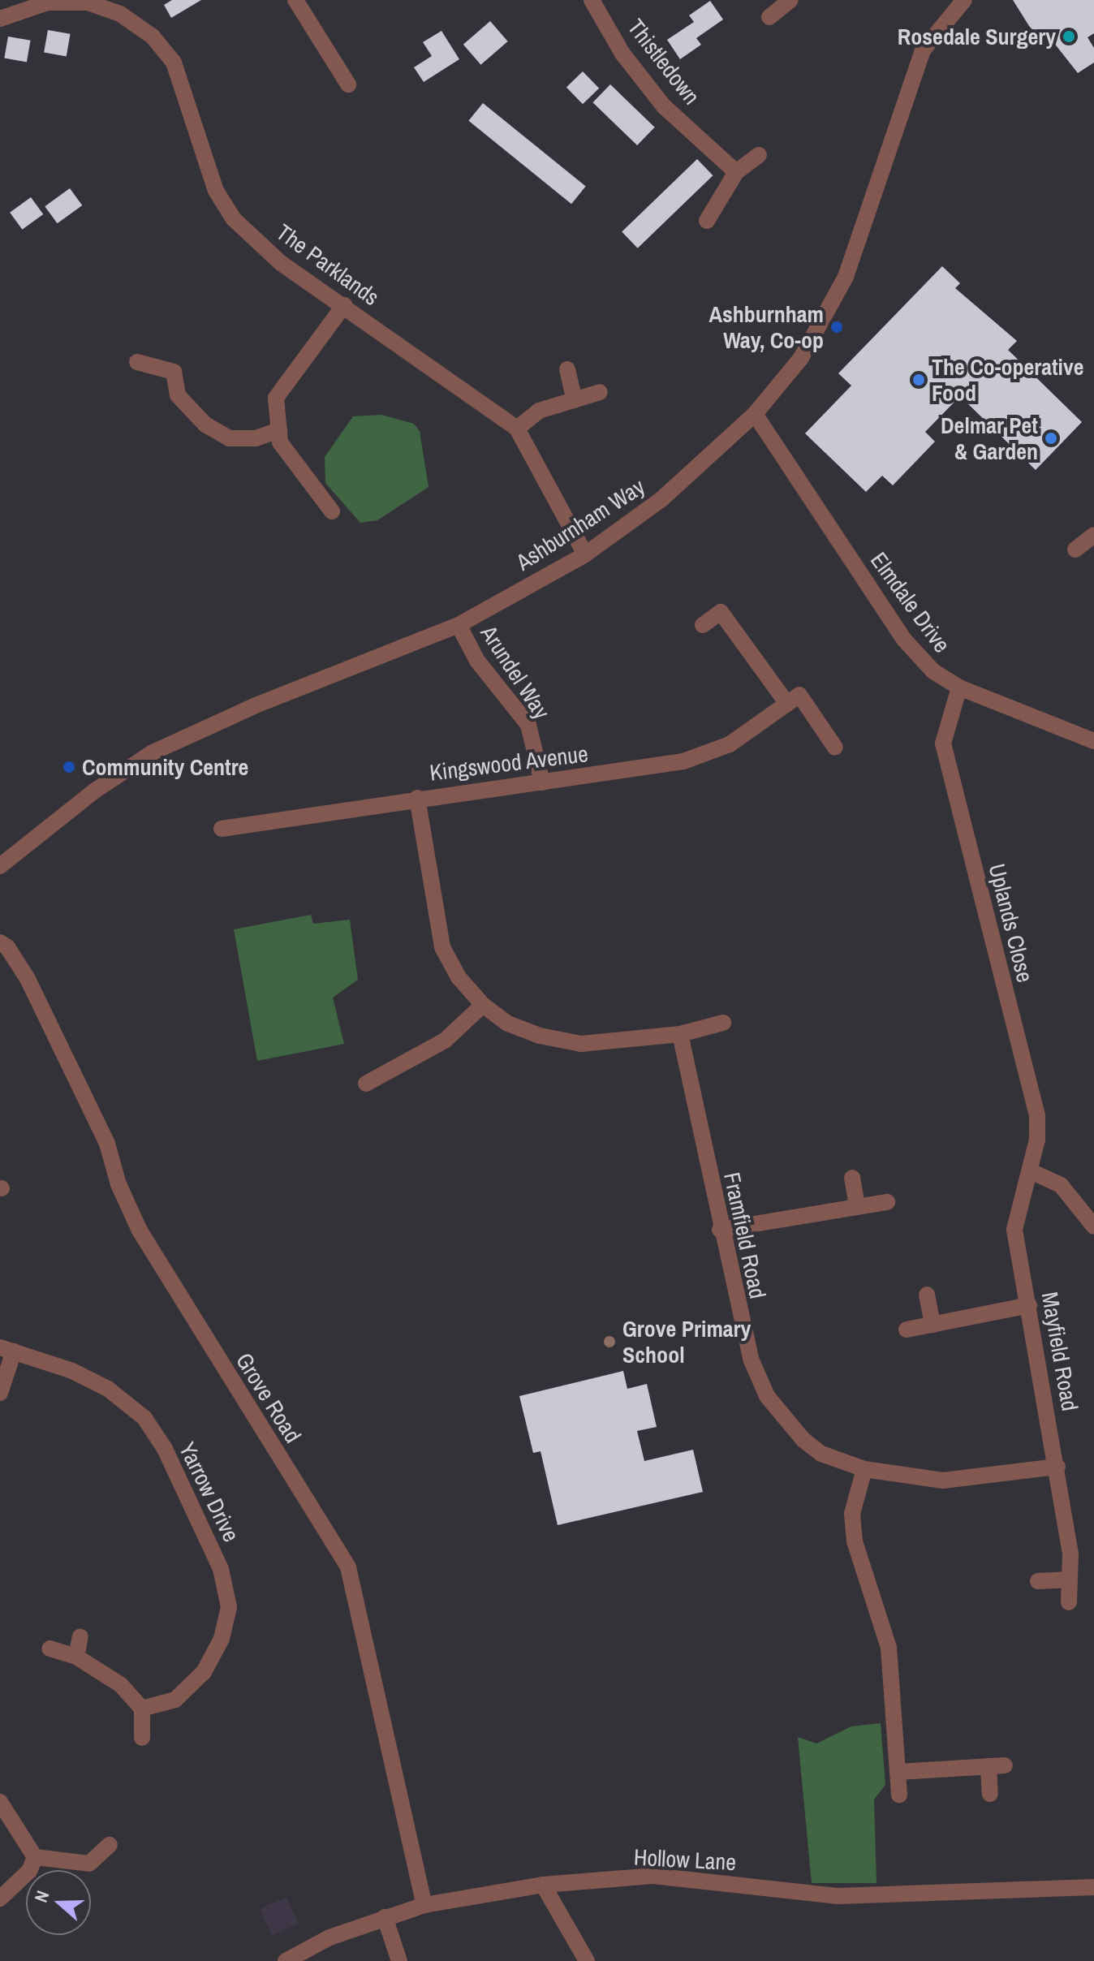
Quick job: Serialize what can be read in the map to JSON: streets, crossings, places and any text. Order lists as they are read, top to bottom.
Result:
{
  "streets": {
    "street": [
      "Thistledown",
      "The Parklands",
      "Ashburnham Way",
      "Elmdale Drive",
      "Arundel Way",
      "Kingswood Avenue",
      "Uplands Close",
      "Framfield Road",
      "Mayfield Road",
      "Grove Road",
      "Yarrow Drive",
      "Hollow Lane"
    ]
  },
  "crossings": [
    ["The Parklands", "Ashburnham Way"],
    ["Ashburnham Way", "Elmdale Drive"],
    ["Ashburnham Way", "Arundel Way"],
    ["Elmdale Drive", "Uplands Close"],
    ["Arundel Way", "Kingswood Avenue"],
    ["Uplands Close", "Mayfield Road"],
    ["Framfield Road", "Mayfield Road"],
    ["Grove Road", "Hollow Lane"]
  ],
  "places": [
    "Rosedale Surgery",
    "Ashburnham Way, Co-op",
    "The Co-operative Food",
    "Delmar Pet & Garden",
    "Community Centre",
    "Grove Primary School"
  ],
  "north": "left"
}
